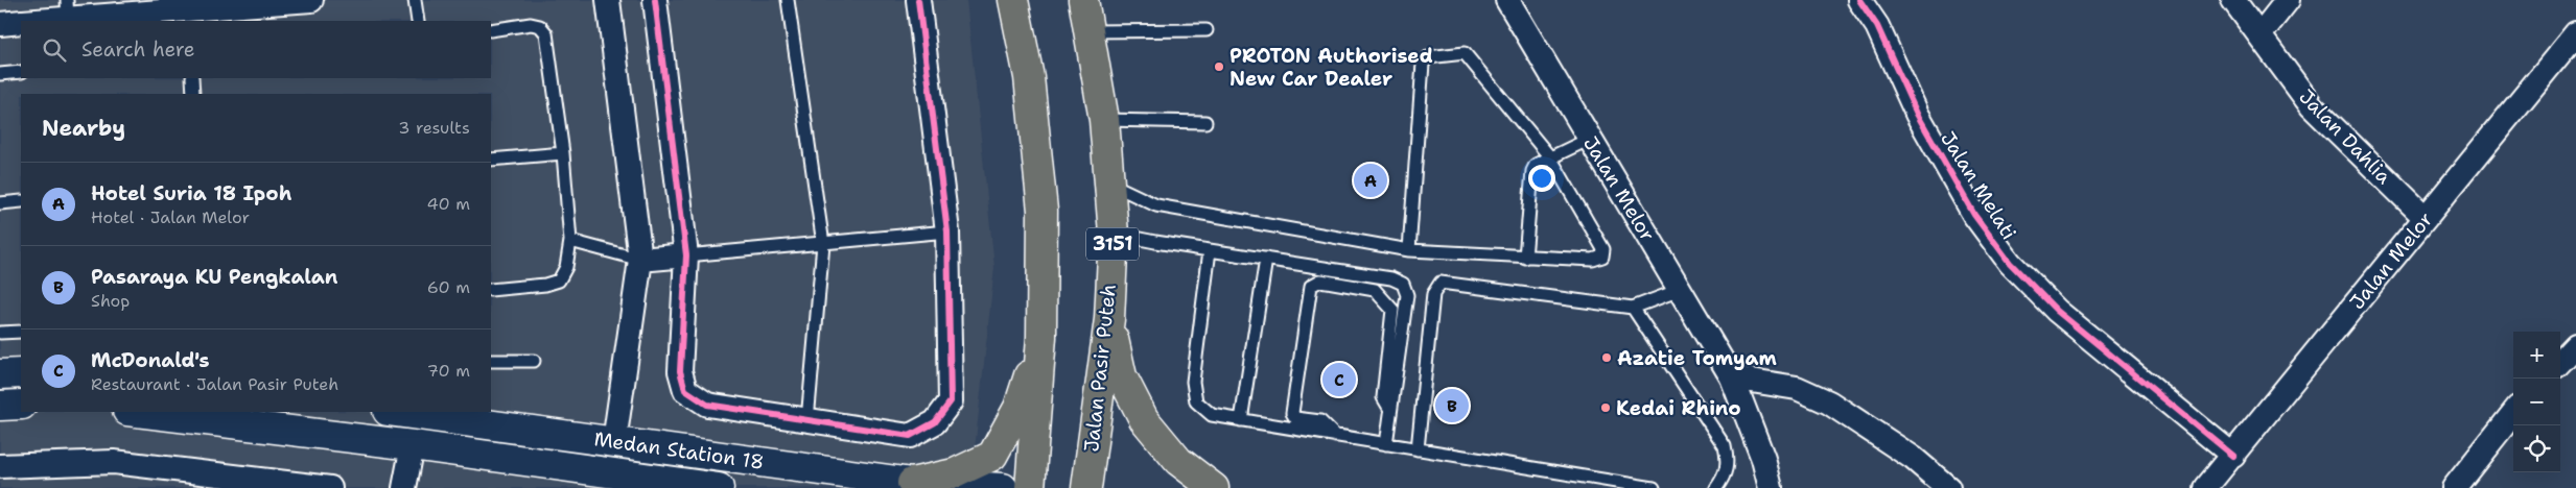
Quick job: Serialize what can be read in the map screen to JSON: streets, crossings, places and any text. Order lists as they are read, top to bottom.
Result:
{
  "streets": {
    "main road": ["3151", "Jalan Pasir Puteh"],
    "street": [
      "Jalan Dahlia",
      "Jalan Melati",
      "Jalan Melor",
      "Medan Station 18"
    ]
  },
  "crossings": [
    ["Jalan Dahlia", "Jalan Melor"],
    ["Jalan Melati", "Jalan Melor"]
  ],
  "places": ["PROTON Authorised New Car Dealer", "Azatie Tomyam", "Kedai Rhino"],
  "page": {
    "search": "Search here",
    "heading": ["Nearby", "3 results"],
    "pins": ["A", "C", "B"],
    "list": [
      {
        "mark": "A",
        "name": "Hotel Suria 18 Ipoh",
        "note": "Hotel · Jalan Melor",
        "value": "40 m"
      },
      {
        "mark": "B",
        "name": "Pasaraya KU Pengkalan",
        "note": "Shop",
        "value": "60 m"
      },
      {
        "mark": "C",
        "name": "McDonald's",
        "note": "Restaurant · Jalan Pasir Puteh",
        "value": "70 m"
      }
    ],
    "map_buttons": ["+", "−"]
  }
}
